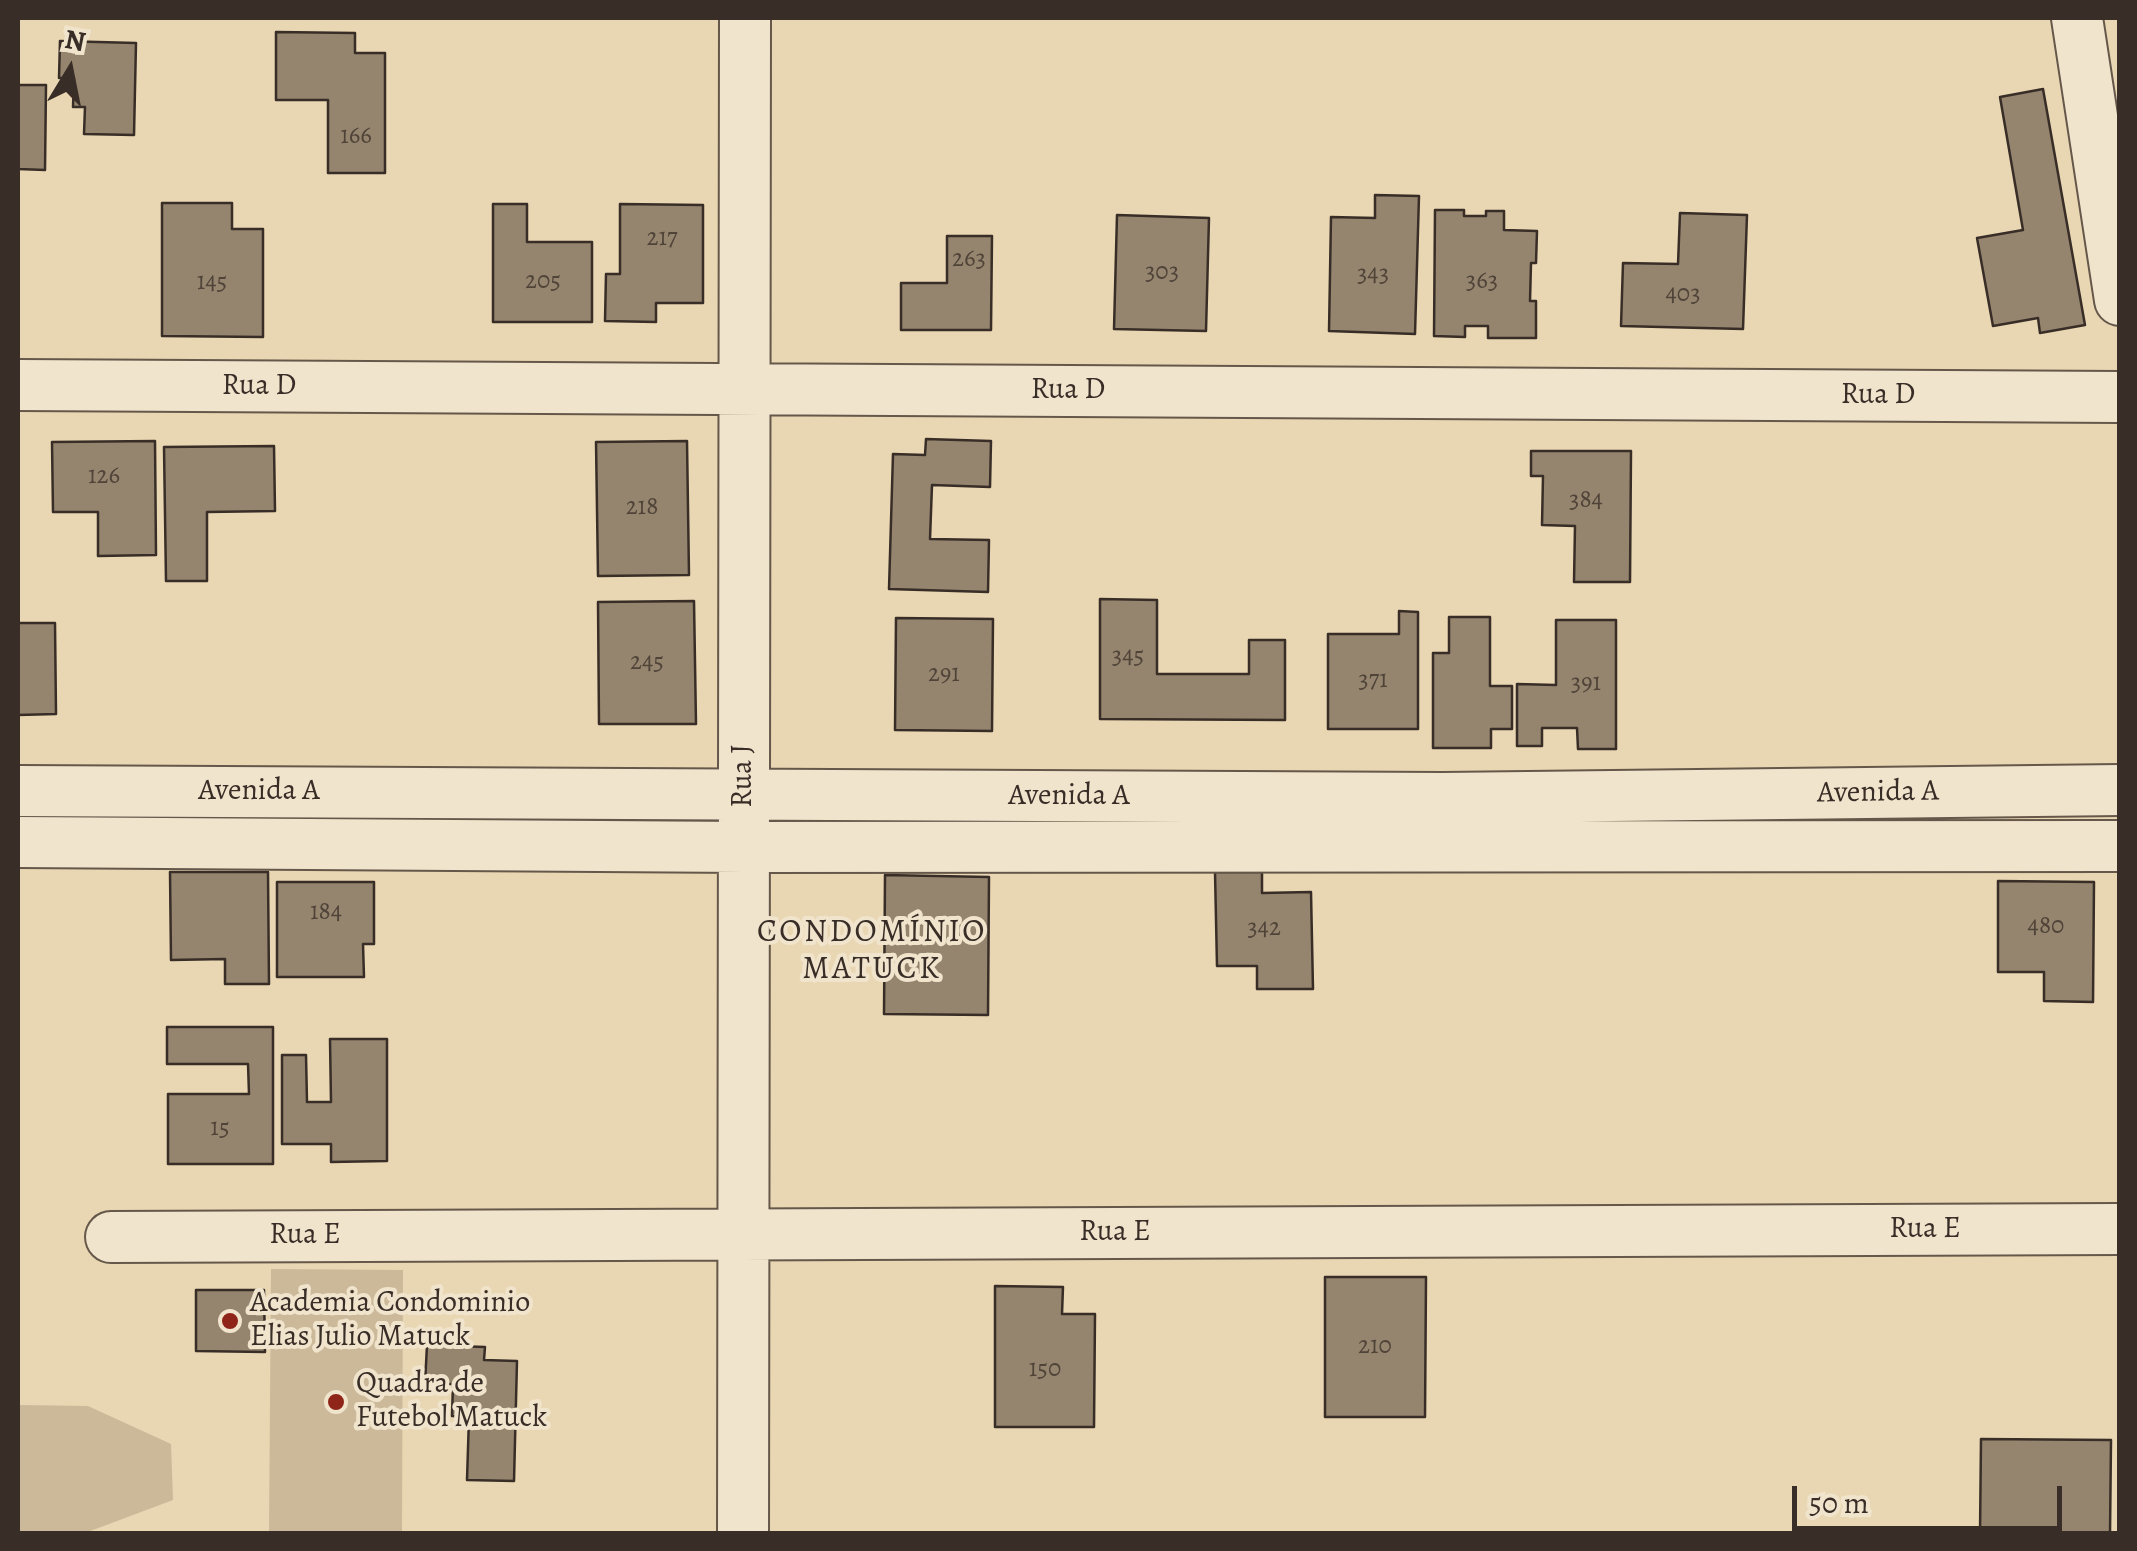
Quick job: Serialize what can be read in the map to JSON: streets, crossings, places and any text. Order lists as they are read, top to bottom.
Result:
{
  "streets": {
    "street": [
      "Rua D",
      "Rua J",
      "Avenida A",
      "Rua E"
    ]
  },
  "crossings": [
    ["Rua D", "Rua J"],
    ["Rua J", "Avenida A"],
    ["Rua J", "Rua E"]
  ],
  "districts": ["CONDOMÍNIO MATUCK"],
  "places": ["Academia Condominio Elias Julio Matuck", "Quadra de Futebol Matuck"],
  "house_numbers": [
    "166",
    "217",
    "263",
    "303",
    "343",
    "205",
    "363",
    "145",
    "403",
    "126",
    "384",
    "218",
    "345",
    "245",
    "291",
    "371",
    "391",
    "184",
    "480",
    "342",
    "15",
    "210",
    "150"
  ],
  "scale_bar": "50 m",
  "north": "top"
}
